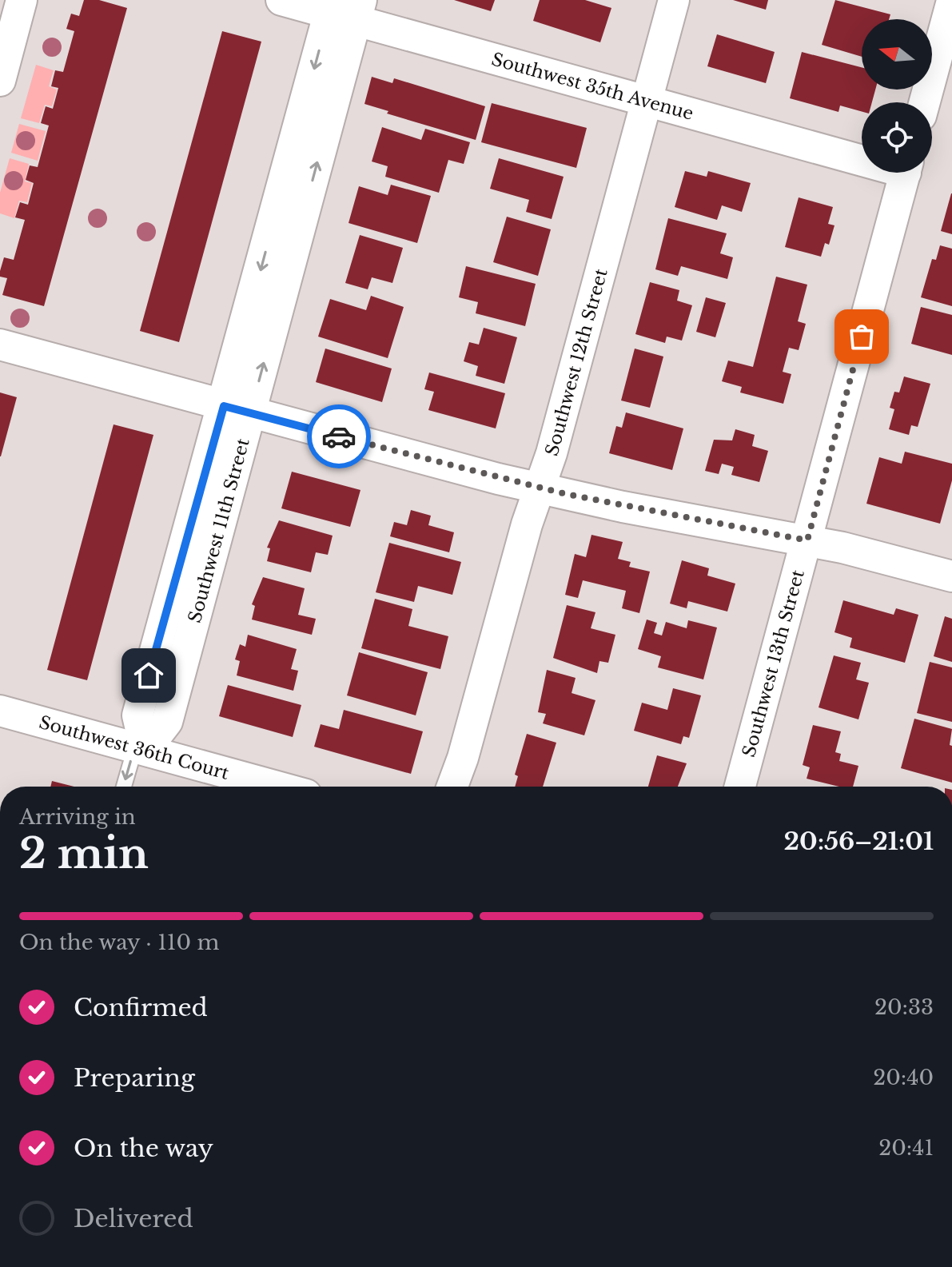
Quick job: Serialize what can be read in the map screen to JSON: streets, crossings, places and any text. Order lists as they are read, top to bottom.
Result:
{
  "streets": {
    "street": [
      "Southwest 35th Avenue",
      "Southwest 12th Street",
      "Southwest 11th Street",
      "Southwest 13th Street",
      "Southwest 36th Court"
    ]
  },
  "crossings": [
    ["Southwest 35th Avenue", "Southwest 12th Street"],
    ["Southwest 35th Avenue", "Southwest 11th Street"],
    ["Southwest 11th Street", "Southwest 36th Court"]
  ],
  "north": "left",
  "page": {
    "heading": ["2 min", "Arriving in", "20:56–21:01"],
    "bar": "On the way · 110 m",
    "list": [
      ["Confirmed", "20:33"],
      ["Preparing", "20:40"],
      ["On the way", "20:41"],
      "Delivered"
    ]
  }
}
